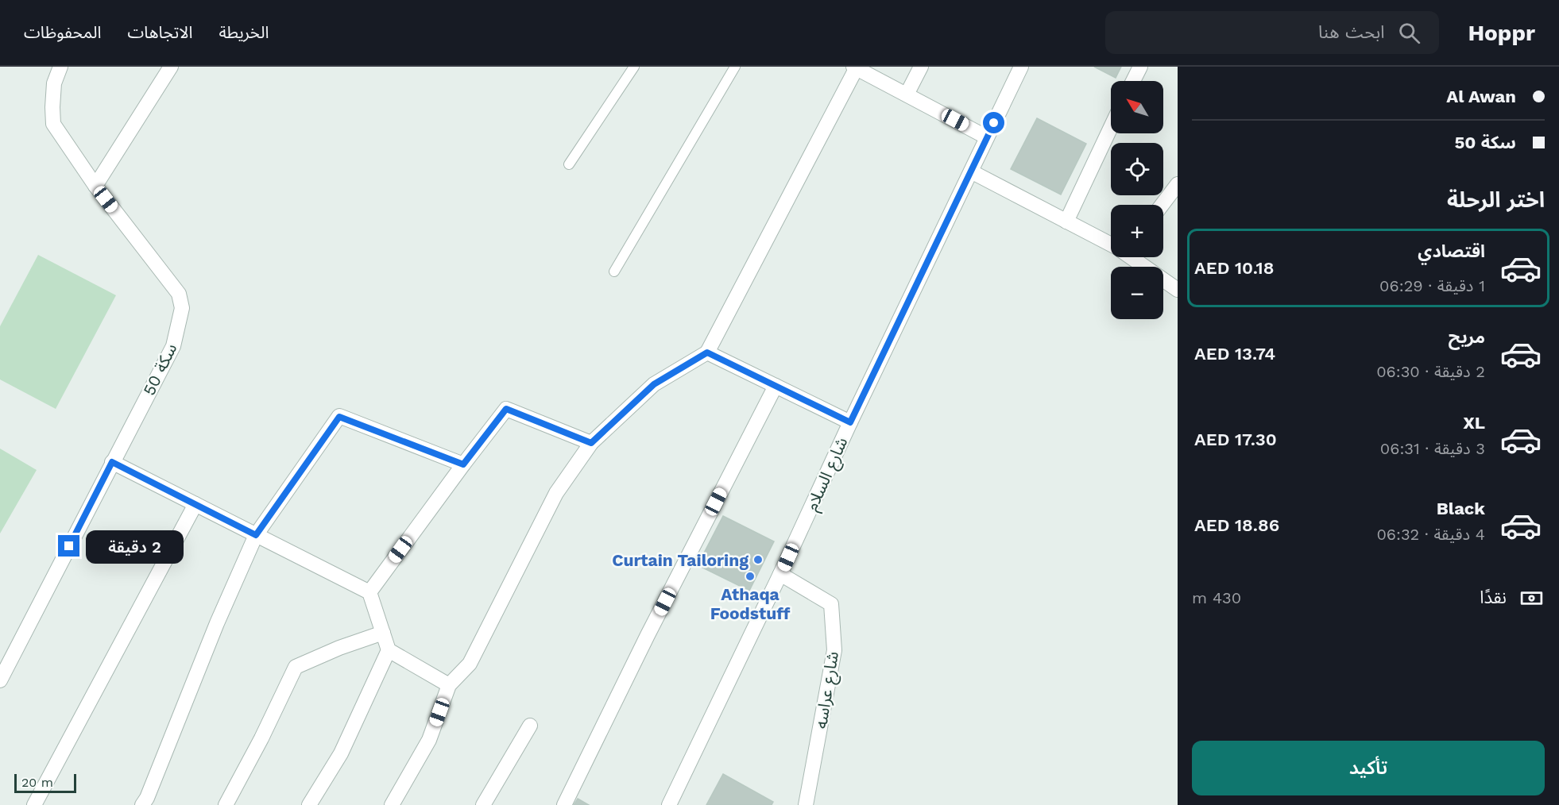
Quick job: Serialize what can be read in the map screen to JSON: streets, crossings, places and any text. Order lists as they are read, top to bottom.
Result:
{
  "streets": {
    "street": ["سكة 50", "شارع السلام", "شارع عراسه"]
  },
  "crossings": [
    ["شارع السلام", "شارع عراسه"]
  ],
  "places": ["Curtain Tailoring", "Athaqa Foodstuff"],
  "scale_bar": "20 m",
  "north": "top left",
  "page": {
    "header": "Hoppr",
    "search": "ابحث هنا",
    "nav": ["الخريطة", "الاتجاهات", "المحفوظات"],
    "banner": ["Al Awan", "سكة 50"],
    "map_buttons": ["+", "−"],
    "heading": "اختر الرحلة",
    "list": [
      {
        "name": "اقتصادي",
        "note": "1 دقيقة · 06:29",
        "value": "AED 10.18"
      },
      {
        "name": "مريح",
        "note": "2 دقيقة · 06:30",
        "value": "AED 13.74"
      },
      {
        "name": "XL",
        "note": "3 دقيقة · 06:31",
        "value": "AED 17.30"
      },
      {
        "name": "Black",
        "note": "4 دقيقة · 06:32",
        "value": "AED 18.86"
      }
    ],
    "bubble": "2 دقيقة",
    "pay": ["نقدًا", "430 m"],
    "buttons": "تأكيد",
    "scale": "20 m"
  }
}
